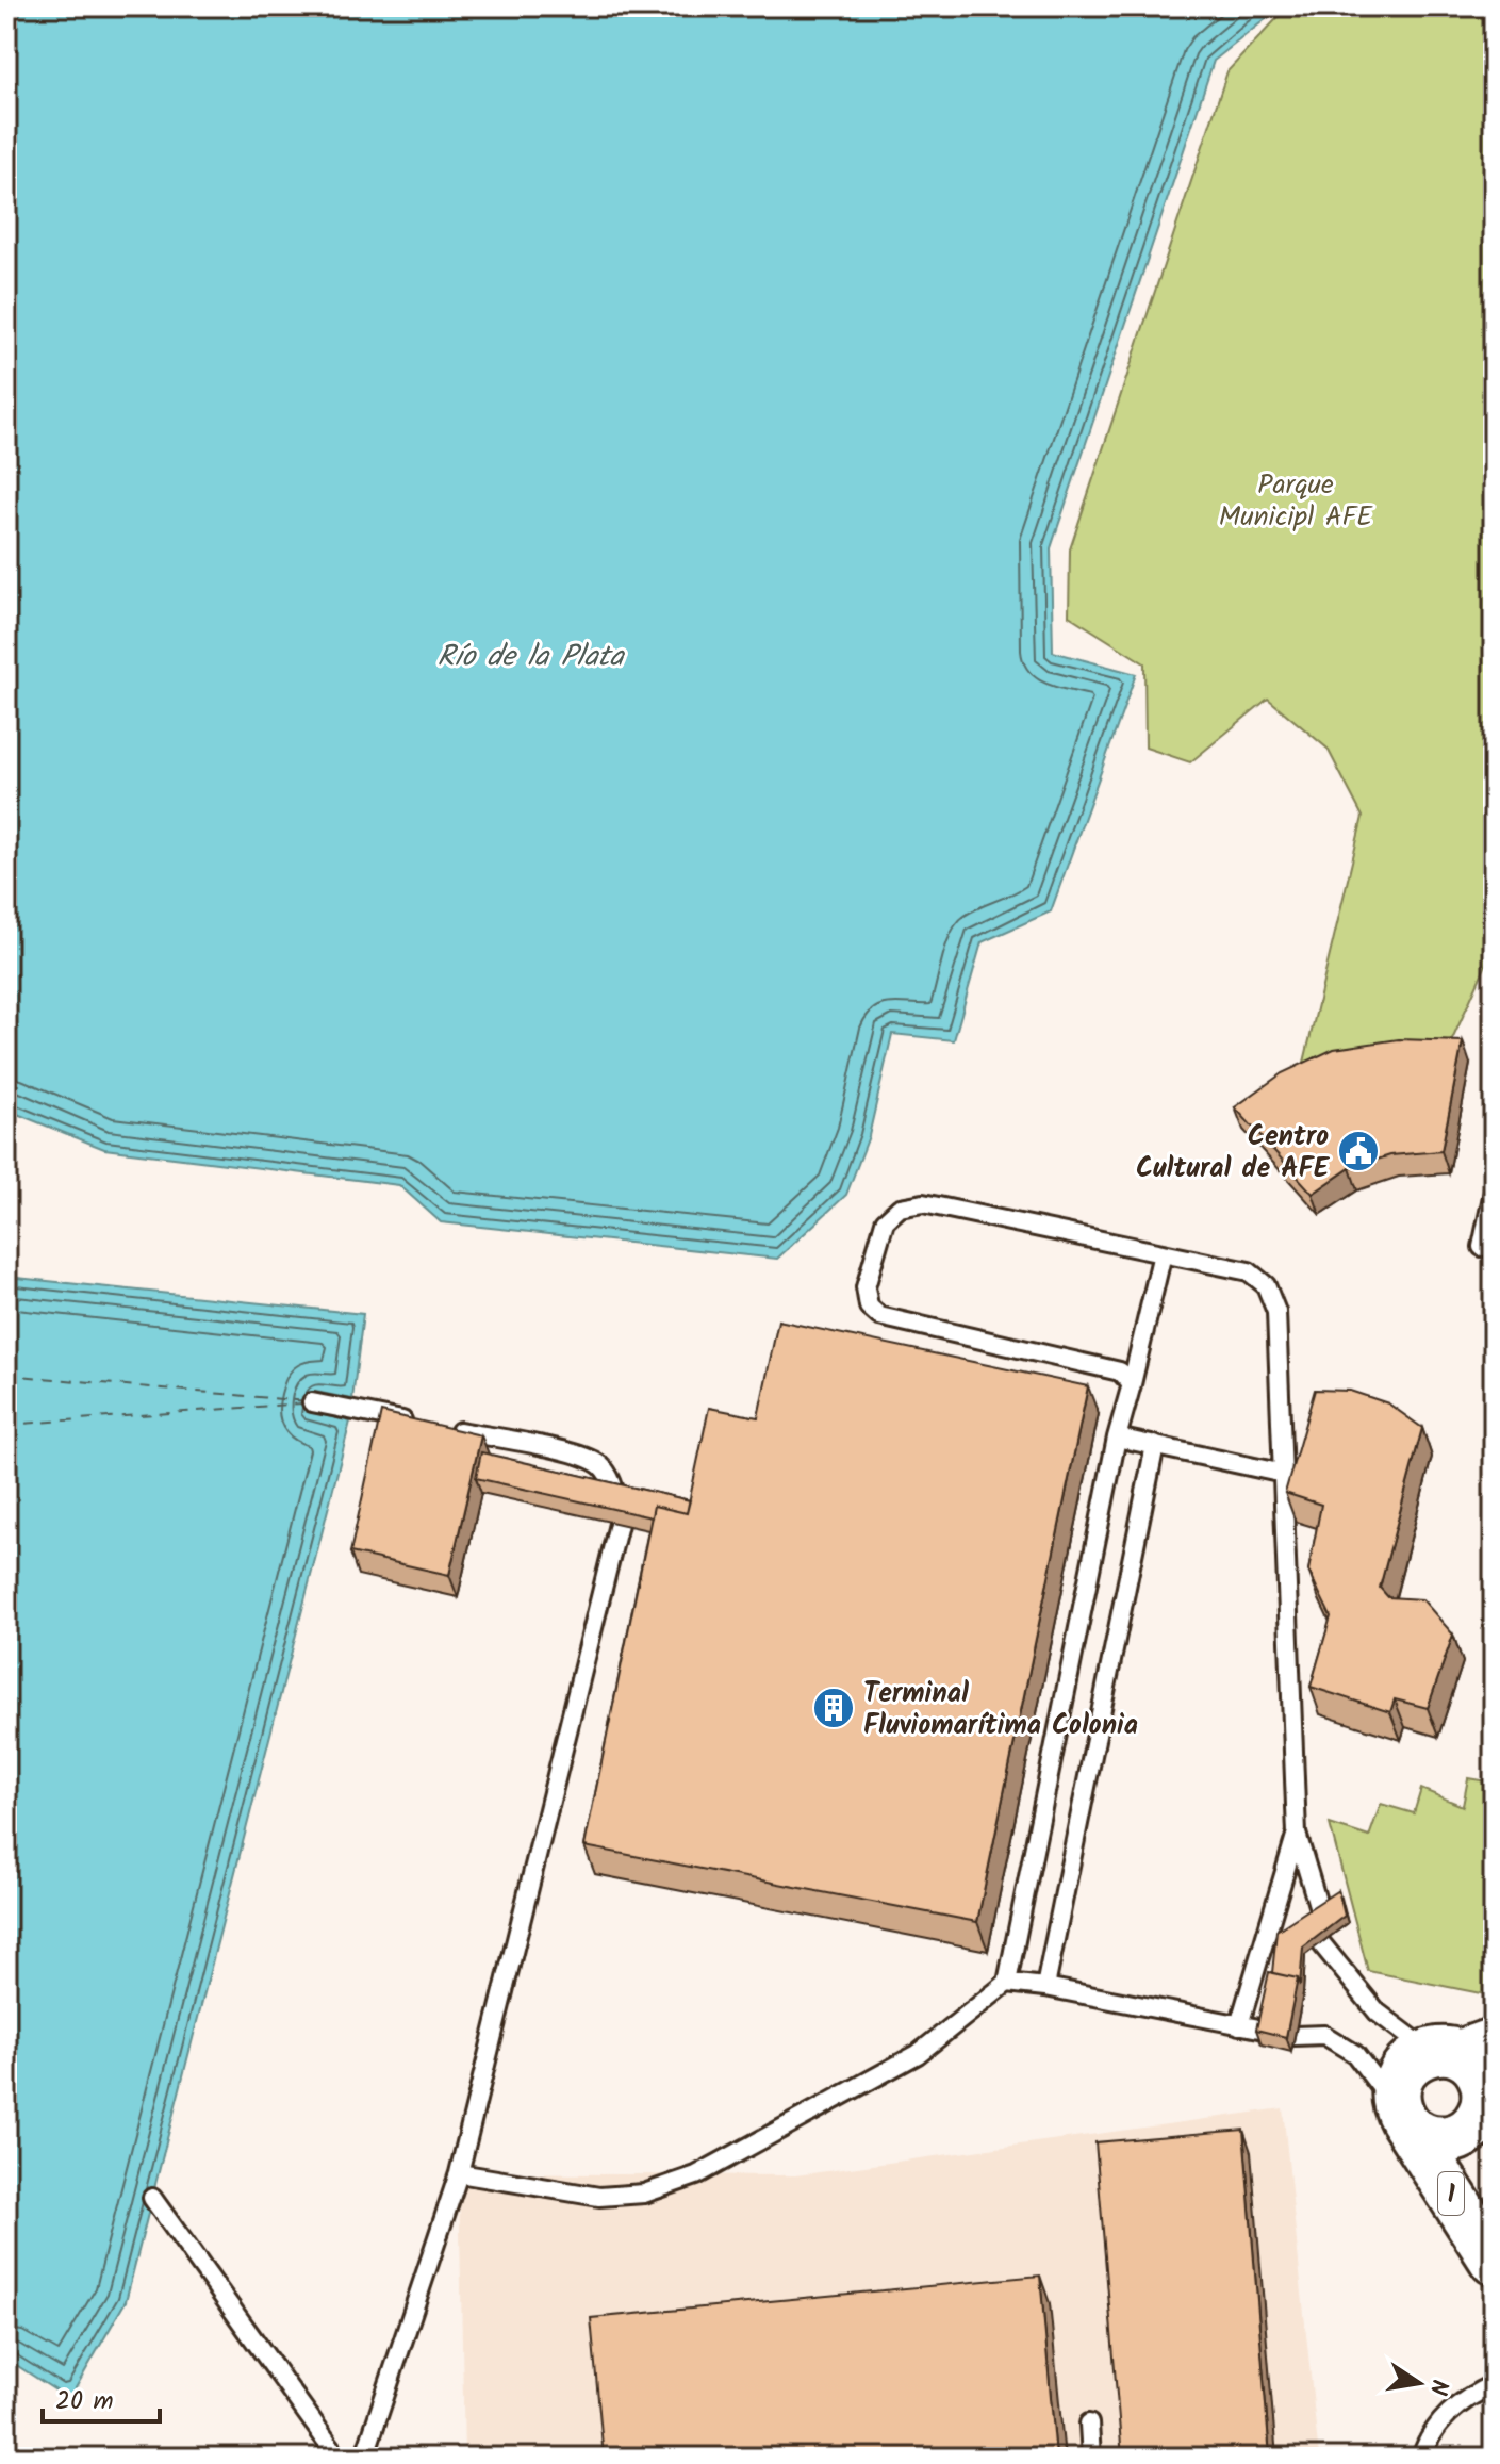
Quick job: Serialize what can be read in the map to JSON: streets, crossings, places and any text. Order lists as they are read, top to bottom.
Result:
{
  "streets": {
    "main road": ["1"]
  },
  "water": ["Río de la Plata"],
  "parks": ["Parque Municipl AFE"],
  "places": {
    "public building": ["Centro Cultural de AFE"],
    "building": ["Terminal Fluviomarítima Colonia"]
  },
  "scale_bar": "20 m",
  "north": "right"
}
